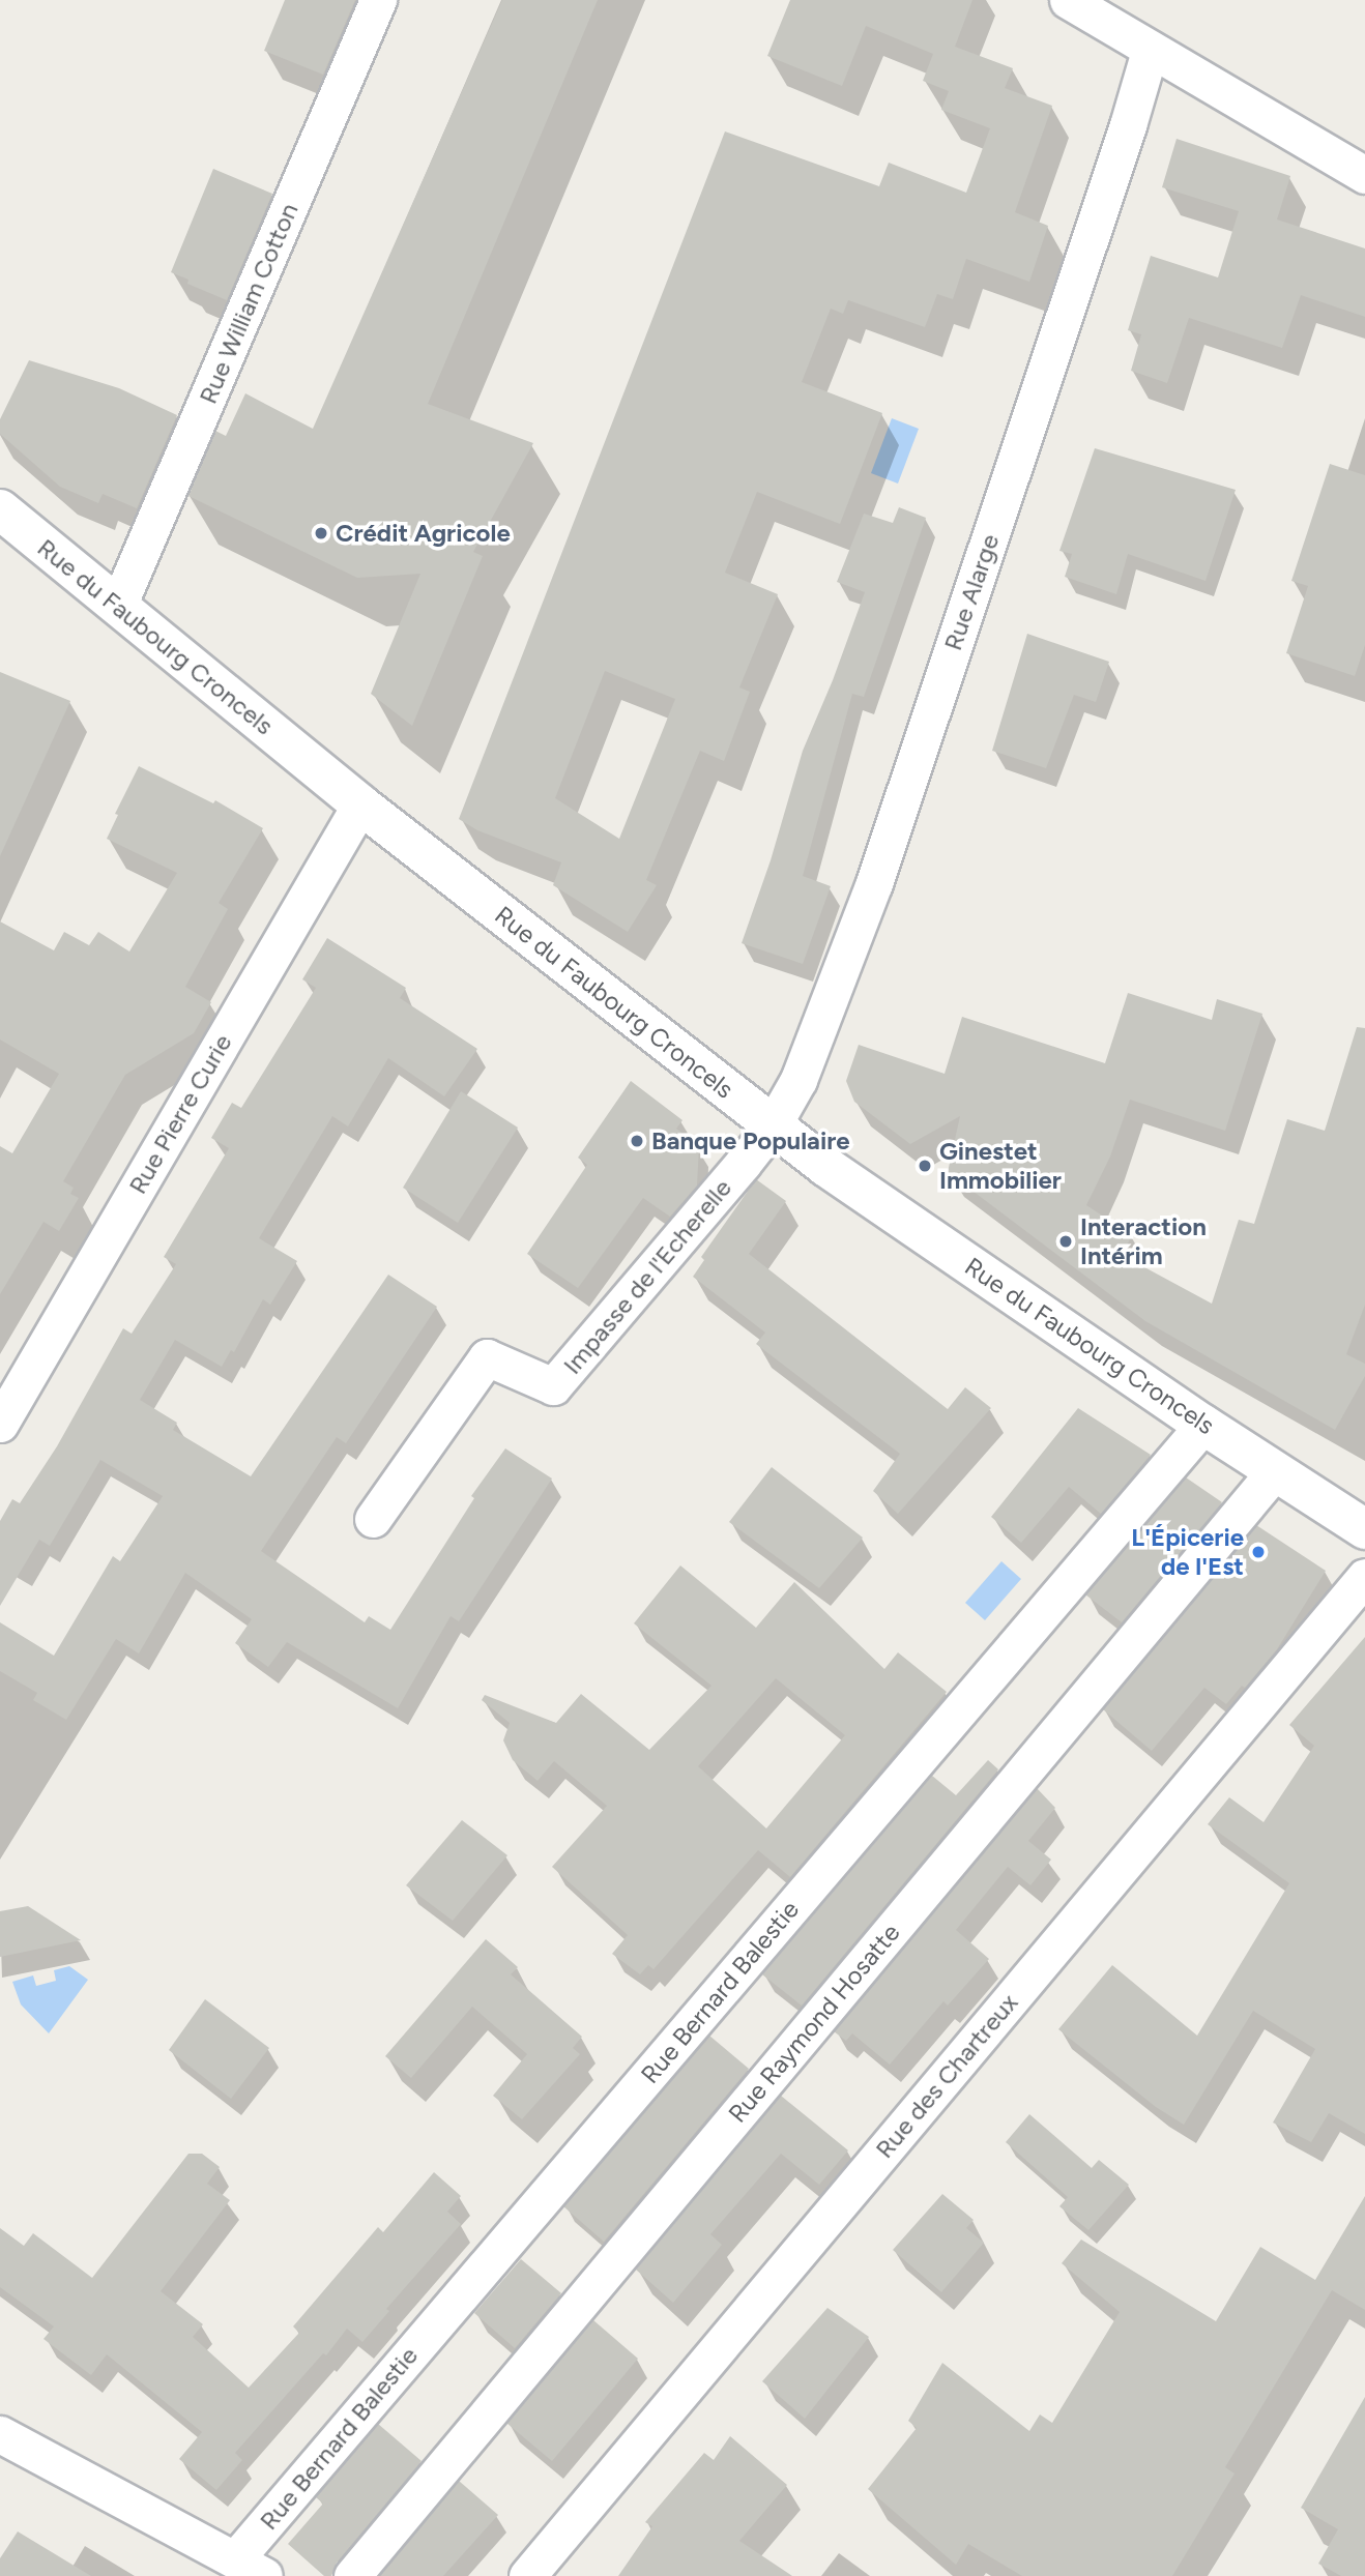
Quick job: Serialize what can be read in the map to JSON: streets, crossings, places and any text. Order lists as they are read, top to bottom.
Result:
{
  "streets": {
    "main road": ["Rue du Faubourg Croncels"],
    "street": [
      "Rue William Cotton",
      "Rue Alarge",
      "Rue Pierre Curie",
      "Impasse de l'Echerelle",
      "Rue Bernard Balestie",
      "Rue Raymond Hosatte",
      "Rue des Chartreux"
    ]
  },
  "crossings": [
    ["Rue William Cotton", "Rue du Faubourg Croncels"],
    ["Rue Alarge", "Rue du Faubourg Croncels"],
    ["Rue Alarge", "Impasse de l'Echerelle"],
    ["Rue du Faubourg Croncels", "Rue Pierre Curie"],
    ["Rue du Faubourg Croncels", "Impasse de l'Echerelle"],
    ["Rue du Faubourg Croncels", "Rue Bernard Balestie"],
    ["Rue du Faubourg Croncels", "Rue Raymond Hosatte"]
  ],
  "places": [
    "Crédit Agricole",
    "Banque Populaire",
    "Ginestet Immobilier",
    "Interaction Intérim",
    "L'Épicerie de l'Est"
  ]
}
